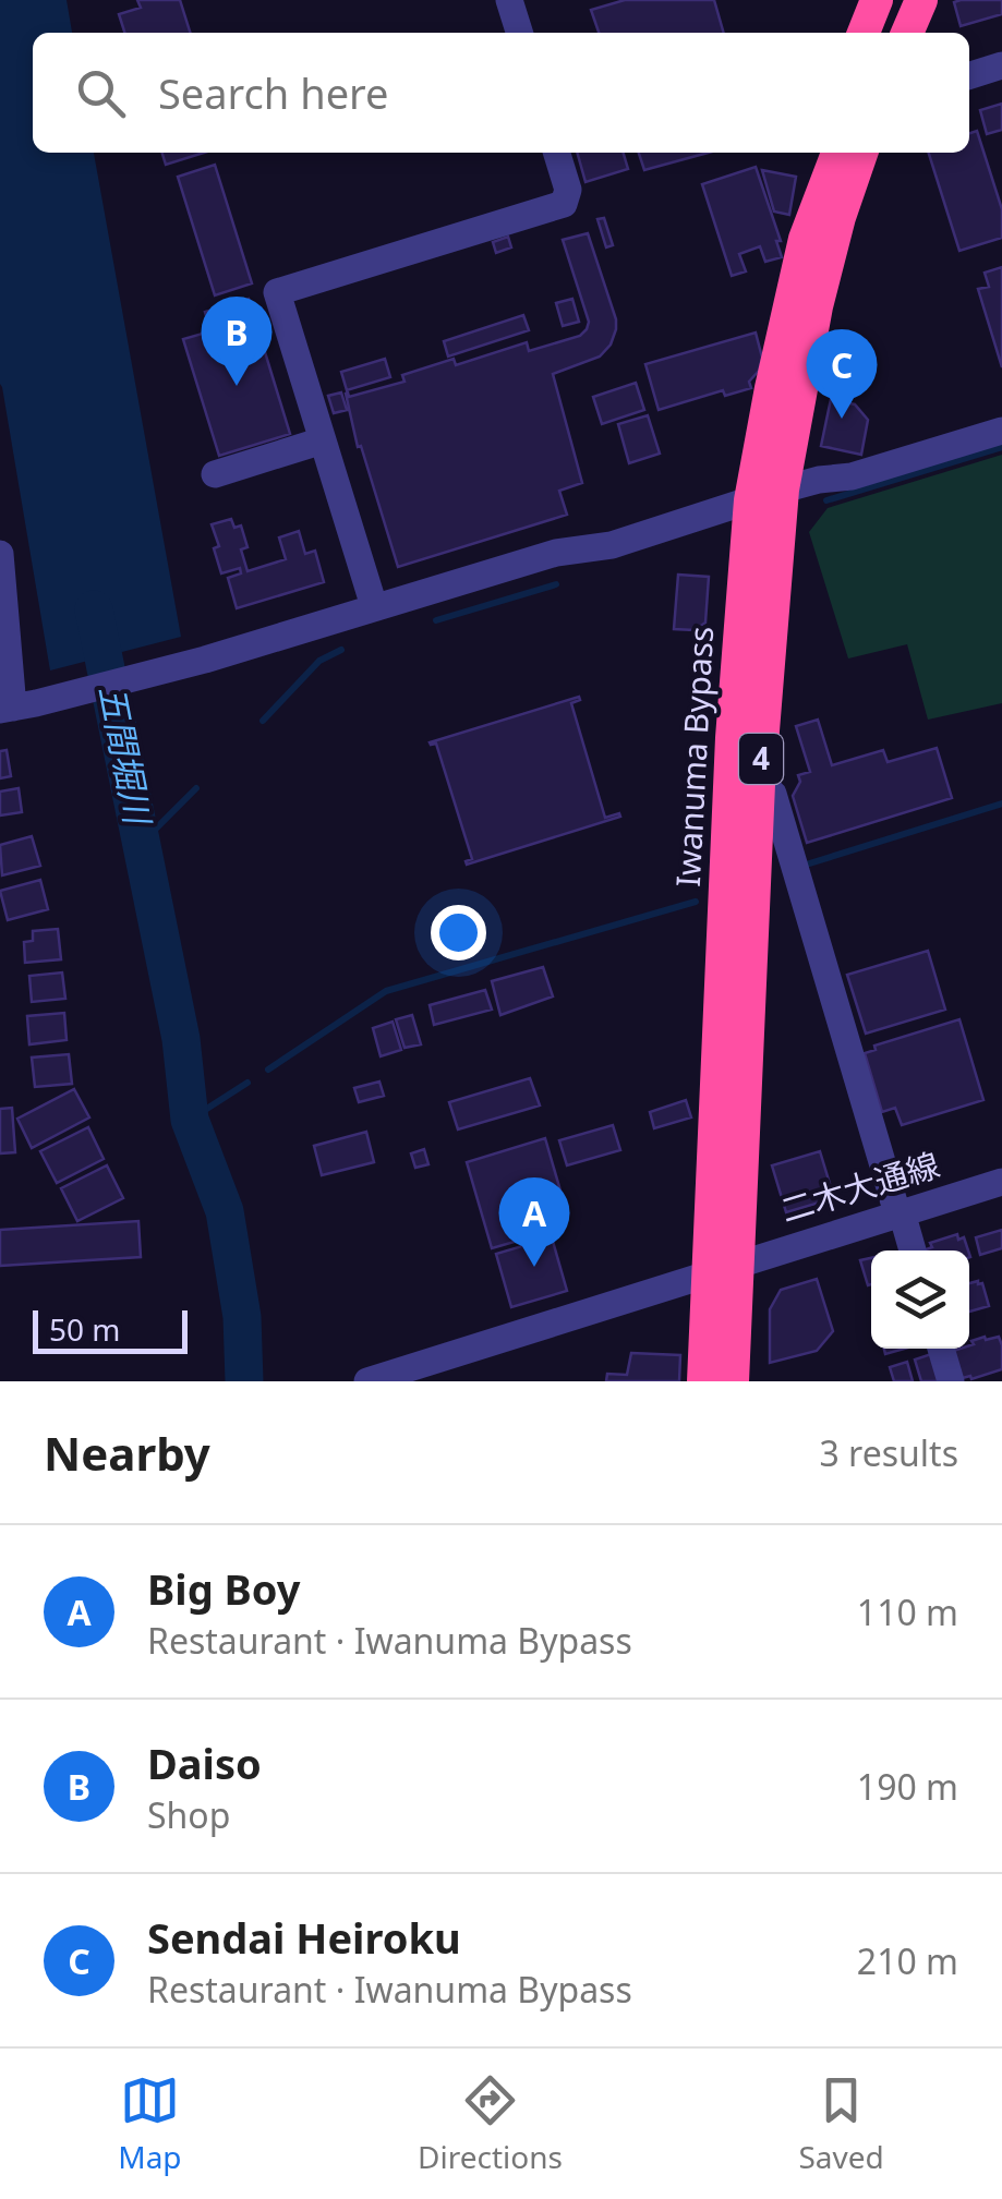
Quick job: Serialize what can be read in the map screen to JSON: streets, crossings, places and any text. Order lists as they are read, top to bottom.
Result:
{
  "streets": {
    "highway": ["Iwanuma Bypass", "4"],
    "street": ["二木大通線"]
  },
  "crossings": [
    ["Iwanuma Bypass", "二木大通線"]
  ],
  "water": ["五間堀川"],
  "scale_bar": "50 m",
  "page": {
    "search": "Search here",
    "pins": ["B", "C", "A"],
    "scale": "50 m",
    "heading": ["Nearby", "3 results"],
    "list": [
      {
        "mark": "A",
        "name": "Big Boy",
        "note": "Restaurant · Iwanuma Bypass",
        "value": "110 m"
      },
      {
        "mark": "B",
        "name": "Daiso",
        "note": "Shop",
        "value": "190 m"
      },
      {
        "mark": "C",
        "name": "Sendai Heiroku",
        "note": "Restaurant · Iwanuma Bypass",
        "value": "210 m"
      }
    ],
    "nav": ["Map", "Directions", "Saved"]
  }
}
